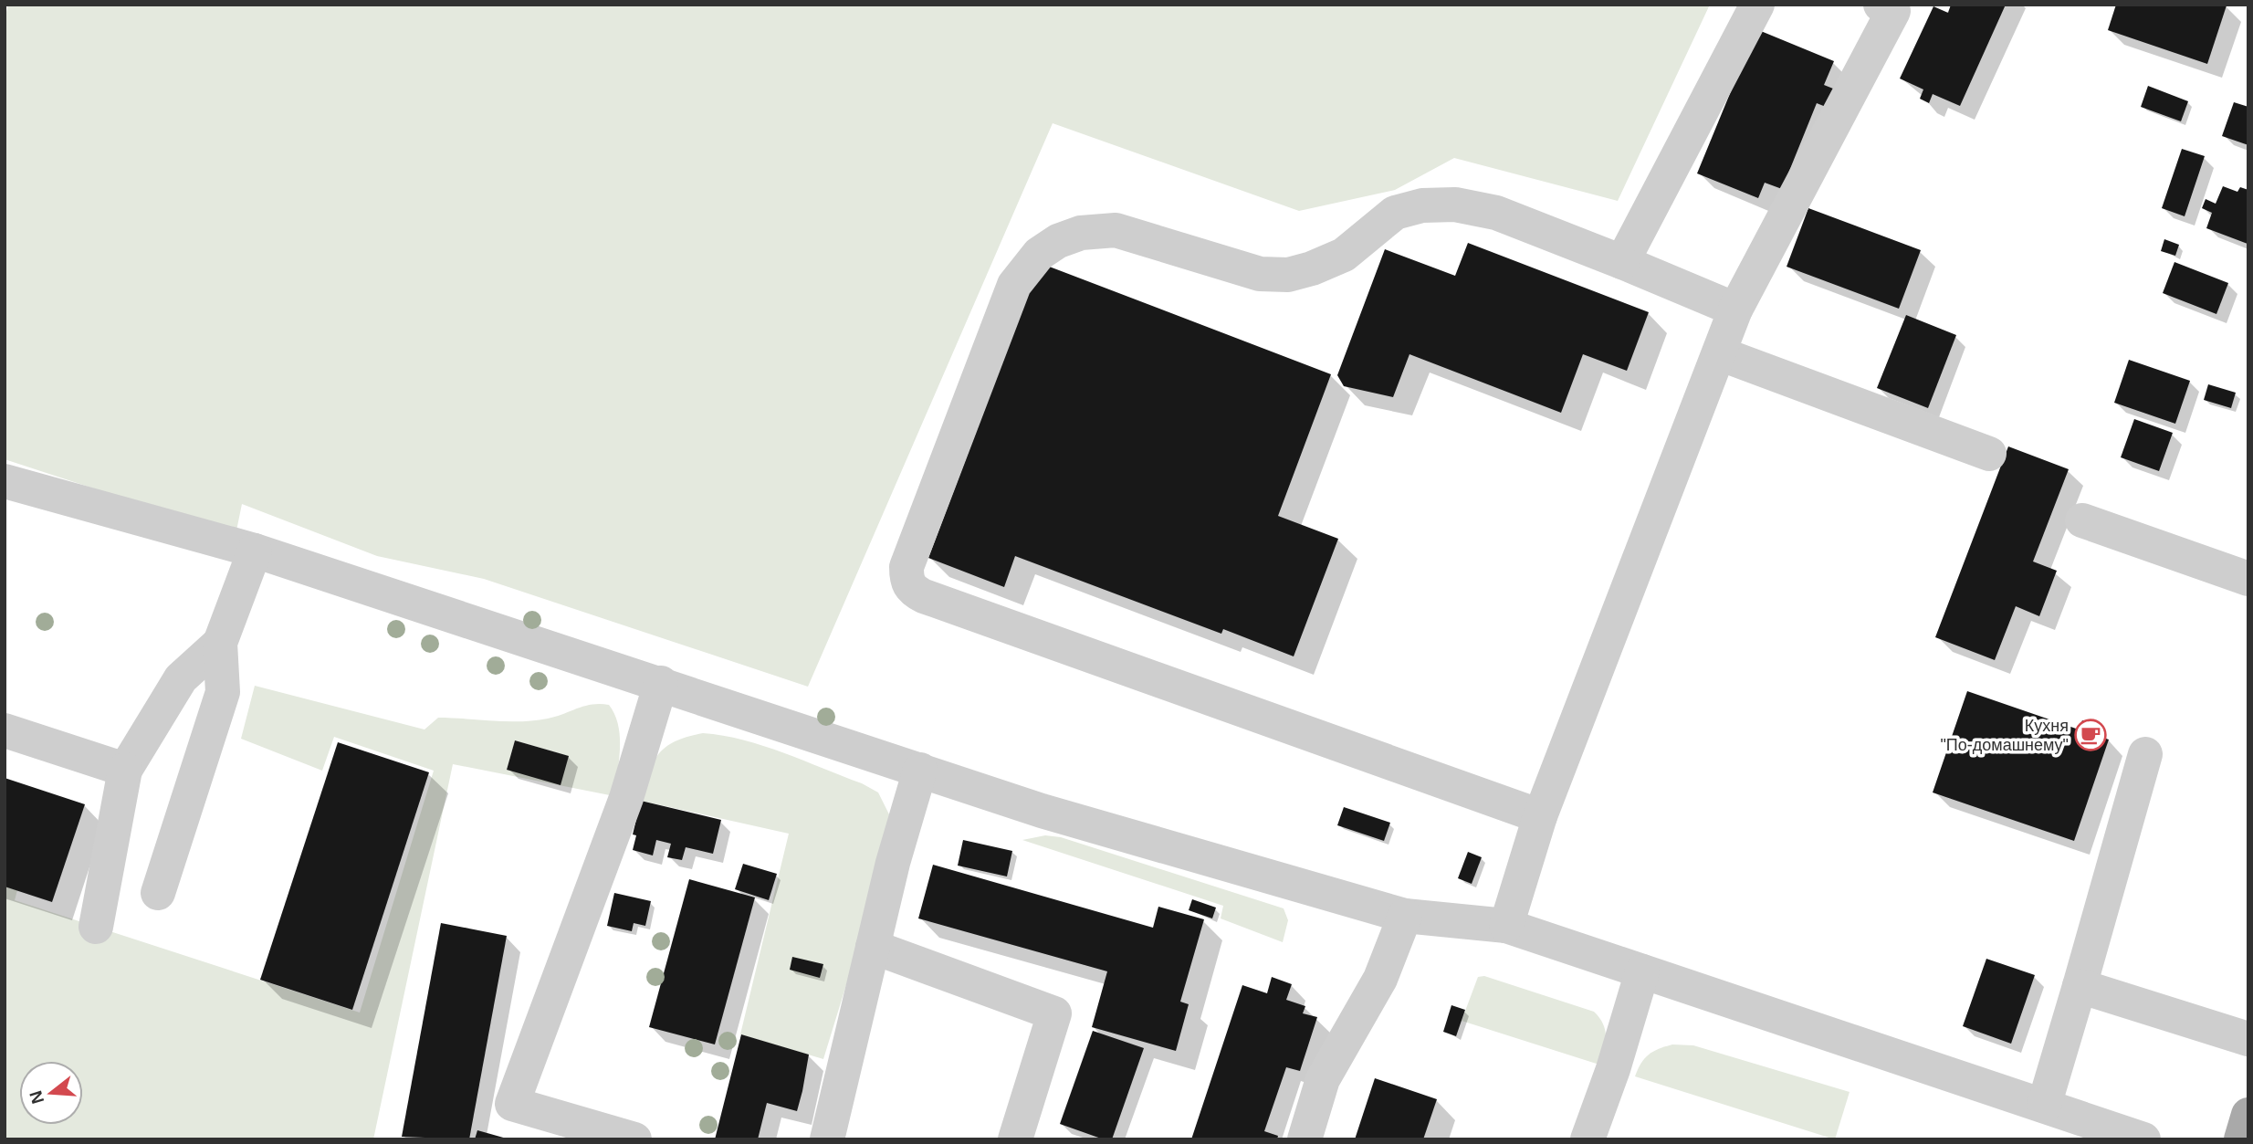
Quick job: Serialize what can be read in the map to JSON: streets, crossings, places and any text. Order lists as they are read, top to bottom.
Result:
{
  "places": {
    "cafe": ["Кухня \"По-домашнему\""]
  },
  "north": "left"
}
